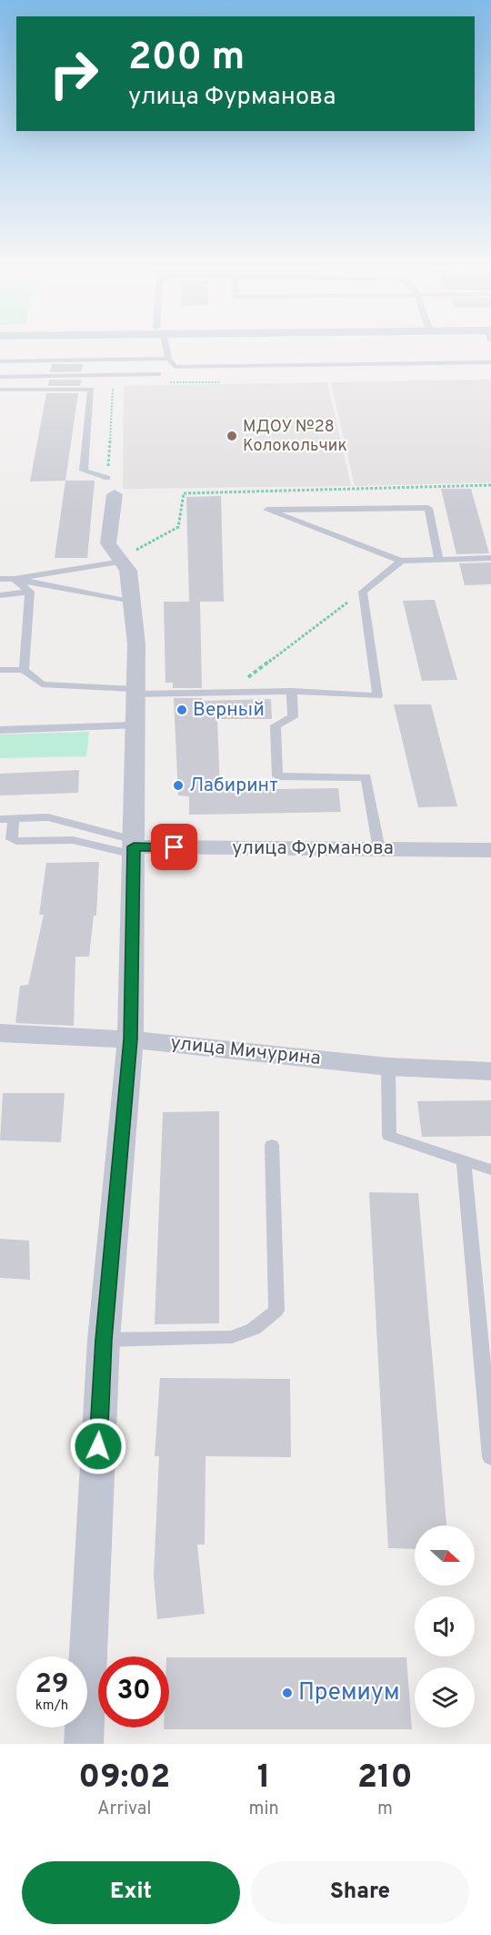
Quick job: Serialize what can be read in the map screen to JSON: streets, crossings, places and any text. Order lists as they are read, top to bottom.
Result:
{
  "streets": {
    "street": ["улица Фурманова", "улица Мичурина"]
  },
  "places": [
    "МДОУ №28 Колокольчик",
    "Верный",
    "Лабиринт",
    "Премиум"
  ],
  "north": "right",
  "page": {
    "turn": ["200 m", "улица Фурманова"],
    "speed": "29 km/h",
    "limit": "30",
    "eta": [
      "09:02",
      "Arrival",
      "1",
      "min",
      "210",
      "m"
    ],
    "buttons": ["Exit", "Share"]
  }
}
